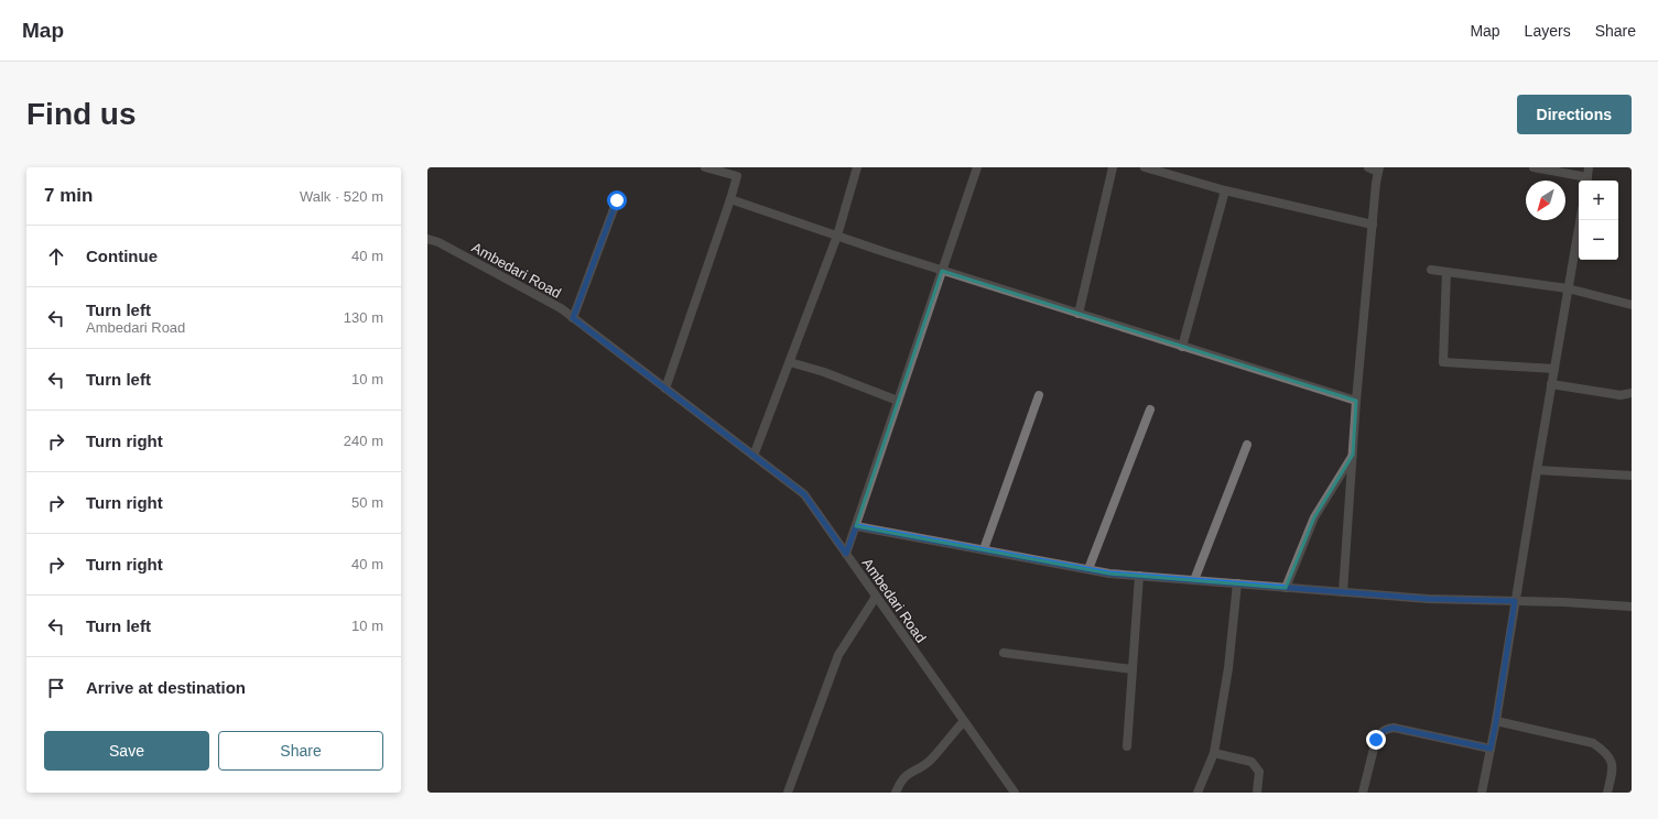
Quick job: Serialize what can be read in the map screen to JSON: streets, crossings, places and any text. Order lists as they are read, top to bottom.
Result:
{
  "streets": {
    "street": ["Ambedari Road"]
  },
  "north": "bottom left",
  "page": {
    "header": "Map",
    "nav": ["Map", "Layers", "Share"],
    "buttons": [
      "Directions",
      ["Save", "Share"]
    ],
    "title": "Find us",
    "heading": ["7 min", "Walk · 520 m"],
    "map_buttons": ["+", "−"],
    "list": [
      ["Continue", "40 m"],
      ["Turn left", "Ambedari Road", "130 m"],
      ["Turn left", "10 m"],
      ["Turn right", "240 m"],
      ["Turn right", "50 m"],
      ["Turn right", "40 m"],
      ["Turn left", "10 m"],
      "Arrive at destination"
    ]
  }
}
